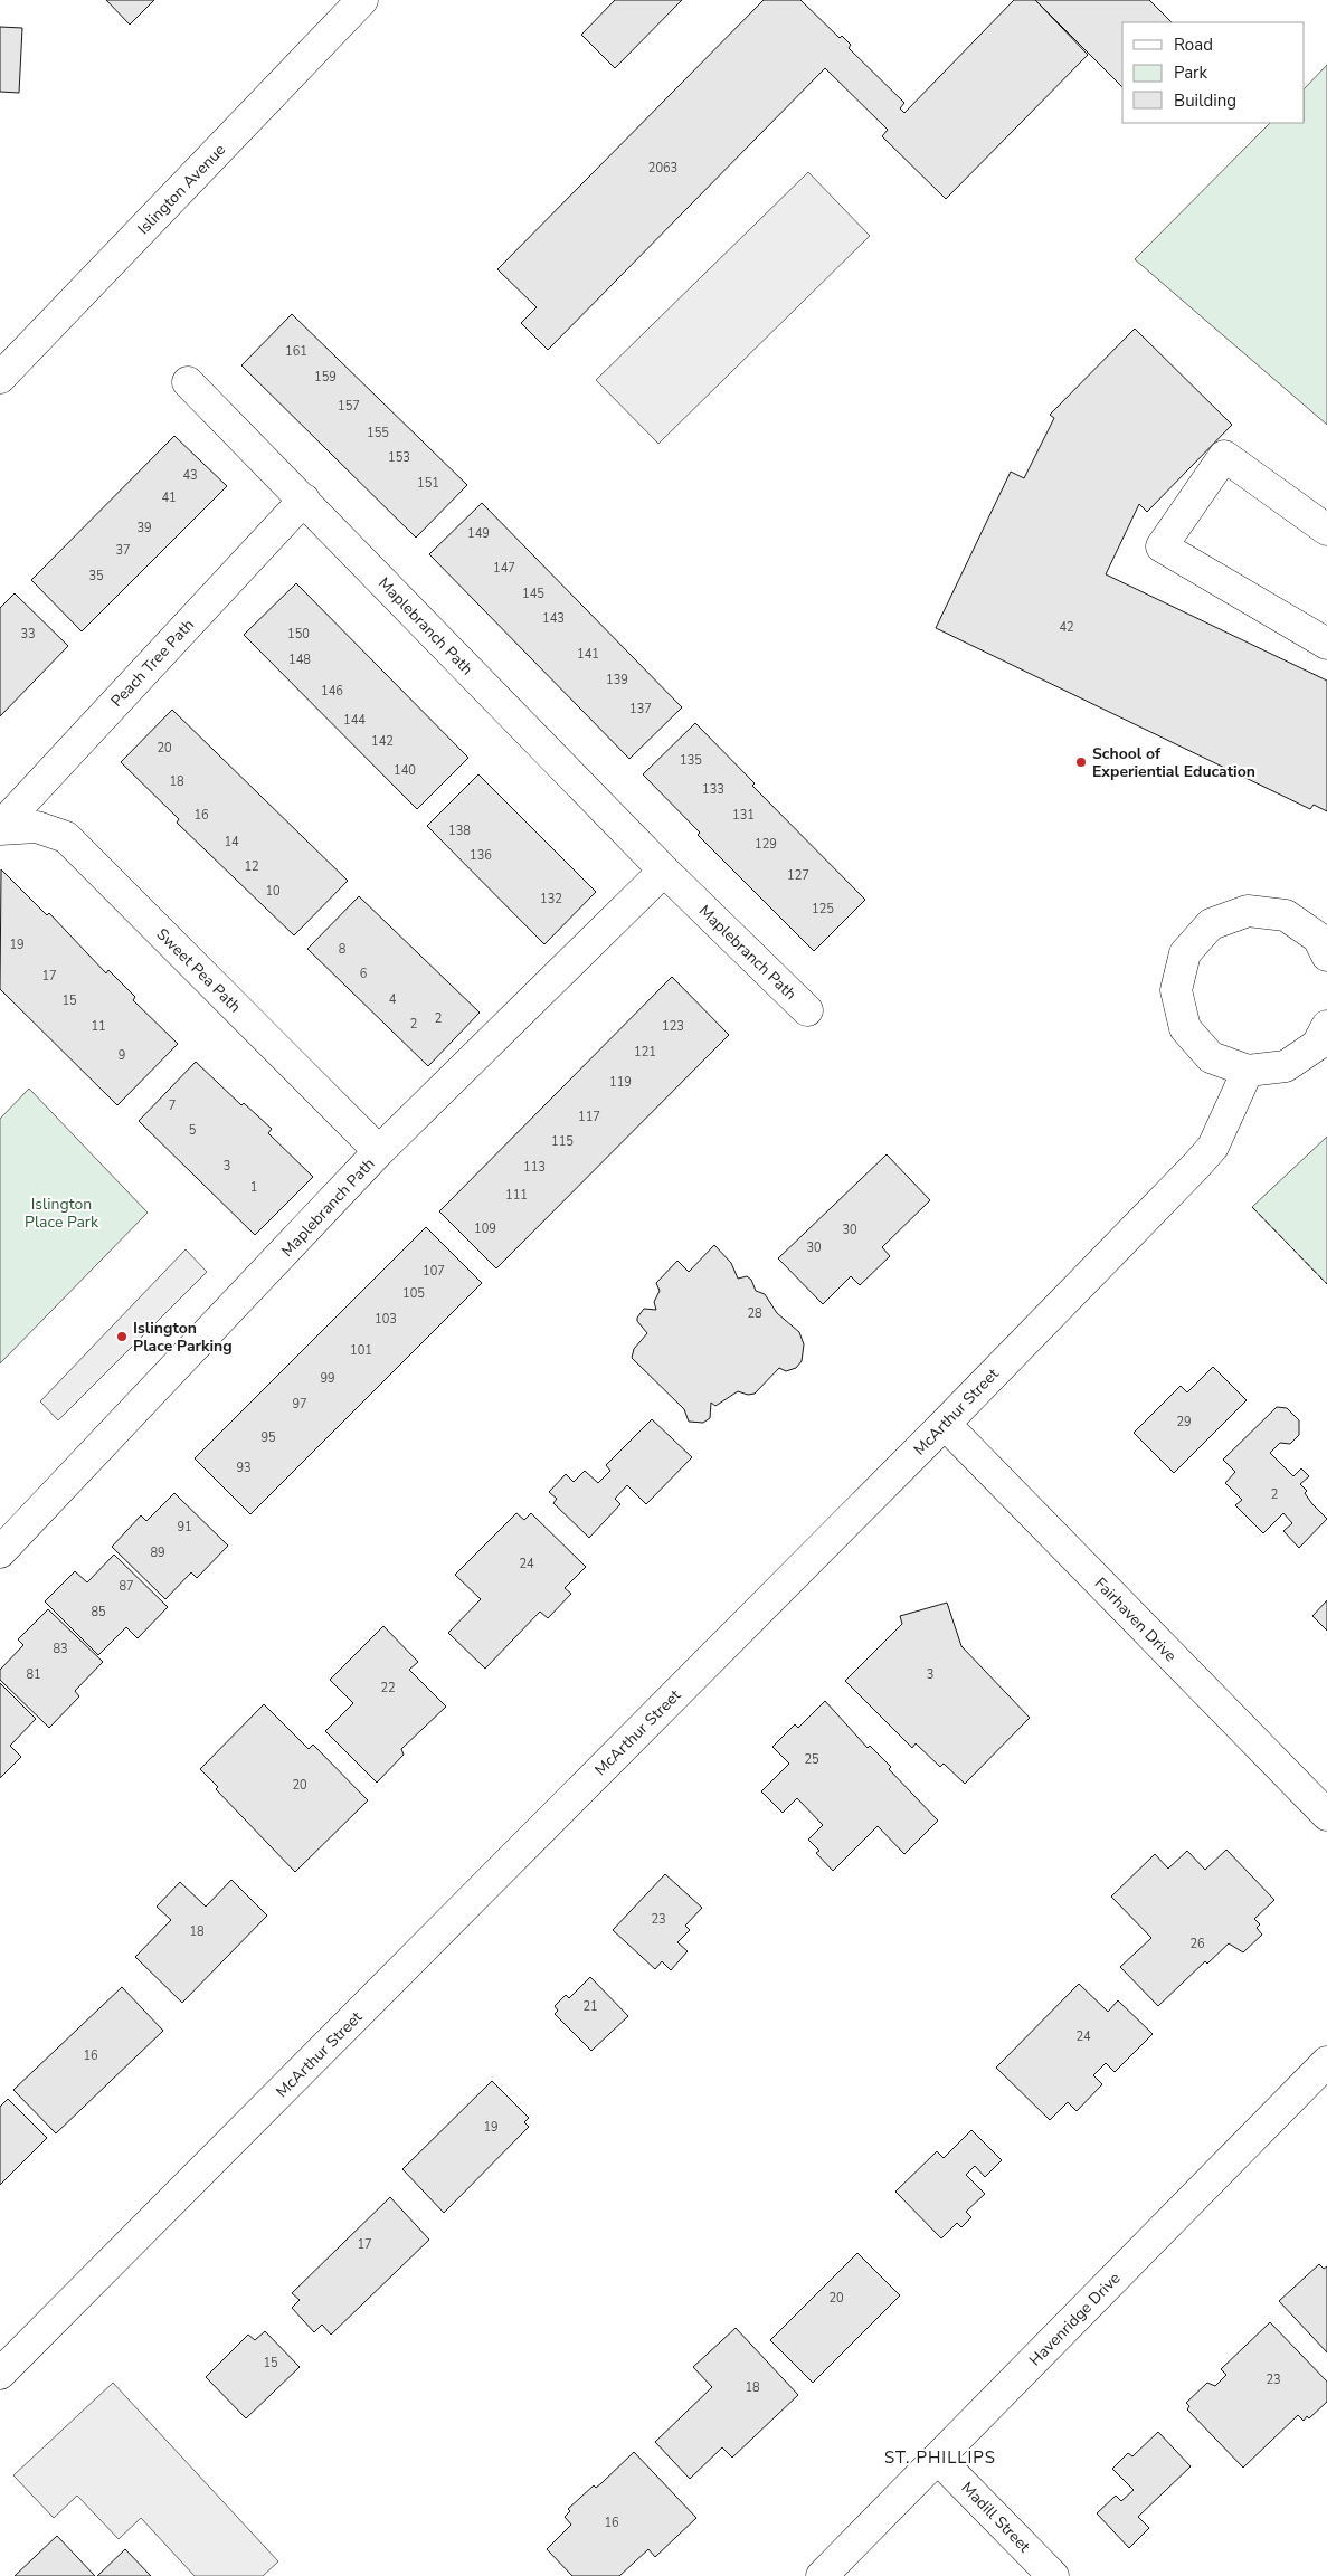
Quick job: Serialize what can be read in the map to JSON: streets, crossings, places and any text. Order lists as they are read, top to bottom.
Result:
{
  "streets": {
    "street": [
      "Islington Avenue",
      "Maplebranch Path",
      "Peach Tree Path",
      "Sweet Pea Path",
      "McArthur Street",
      "Fairhaven Drive",
      "Havenridge Drive",
      "Madill Street"
    ]
  },
  "crossings": [
    ["Maplebranch Path", "Peach Tree Path"],
    ["Maplebranch Path", "Sweet Pea Path"],
    ["Peach Tree Path", "Sweet Pea Path"],
    ["McArthur Street", "Fairhaven Drive"],
    ["Havenridge Drive", "Madill Street"]
  ],
  "districts": ["ST. PHILLIPS"],
  "parks": ["Islington Place Park"],
  "places": ["School of Experiential Education", "Islington Place Parking"],
  "house_numbers": [
    "2063",
    "161",
    "159",
    "157",
    "155",
    "153",
    "43",
    "151",
    "41",
    "39",
    "149",
    "37",
    "147",
    "35",
    "145",
    "143",
    "42",
    "33",
    "150",
    "141",
    "148",
    "139",
    "146",
    "137",
    "144",
    "142",
    "20",
    "135",
    "140",
    "18",
    "133",
    "16",
    "131",
    "138",
    "14",
    "129",
    "136",
    "12",
    "127",
    "10",
    "132",
    "125",
    "19",
    "8",
    "6",
    "17",
    "4",
    "15",
    "2",
    "2",
    "11",
    "123",
    "121",
    "9",
    "119",
    "7",
    "117",
    "5",
    "115",
    "3",
    "113",
    "1",
    "111",
    "109",
    "30",
    "30",
    "107",
    "105",
    "28",
    "103",
    "101",
    "99",
    "97",
    "29",
    "95",
    "93",
    "2",
    "91",
    "89",
    "24",
    "87",
    "85",
    "83",
    "81",
    "3",
    "22",
    "25",
    "20",
    "23",
    "18",
    "26",
    "21",
    "24",
    "16",
    "19",
    "17",
    "20",
    "15",
    "23",
    "18",
    "16"
  ],
  "legend": ["Road", "Park", "Building"]
}
